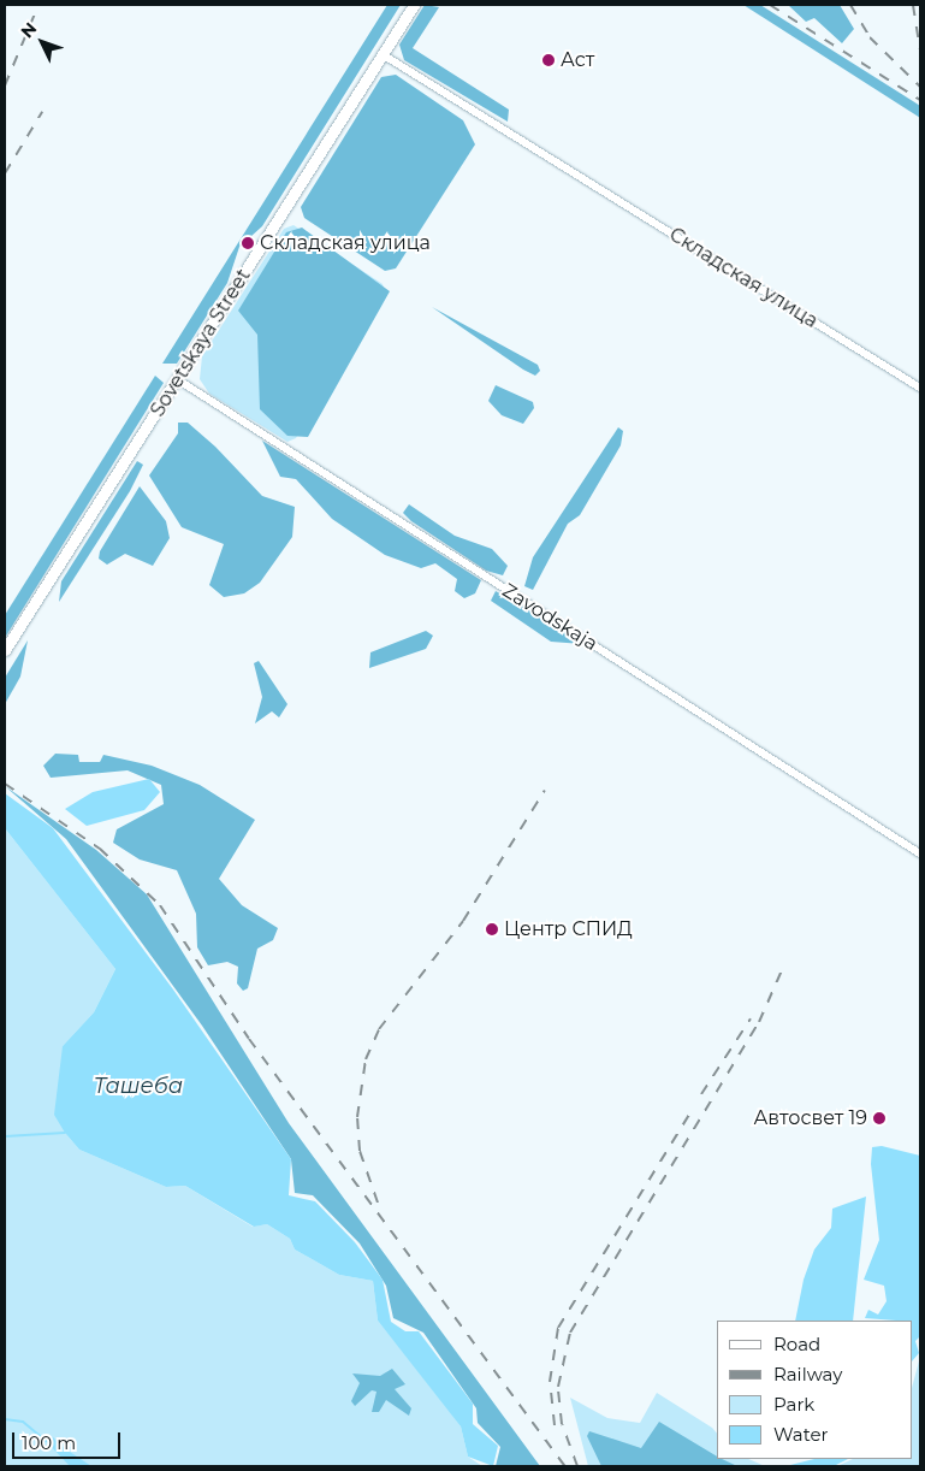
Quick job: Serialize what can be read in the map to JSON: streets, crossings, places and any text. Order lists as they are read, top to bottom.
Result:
{
  "streets": {
    "main road": ["Sovetskaya Street"],
    "street": ["Складская улица", "Zavodskaja"]
  },
  "crossings": [
    ["Складская улица", "Sovetskaya Street"],
    ["Sovetskaya Street", "Zavodskaja"]
  ],
  "water": ["Ташеба"],
  "places": [
    "Аст",
    "Складская улица",
    "Центр СПИД",
    "Автосвет 19"
  ],
  "legend": [
    "Road",
    "Railway",
    "Park",
    "Water"
  ],
  "scale_bar": "100 m",
  "north": "top left"
}
